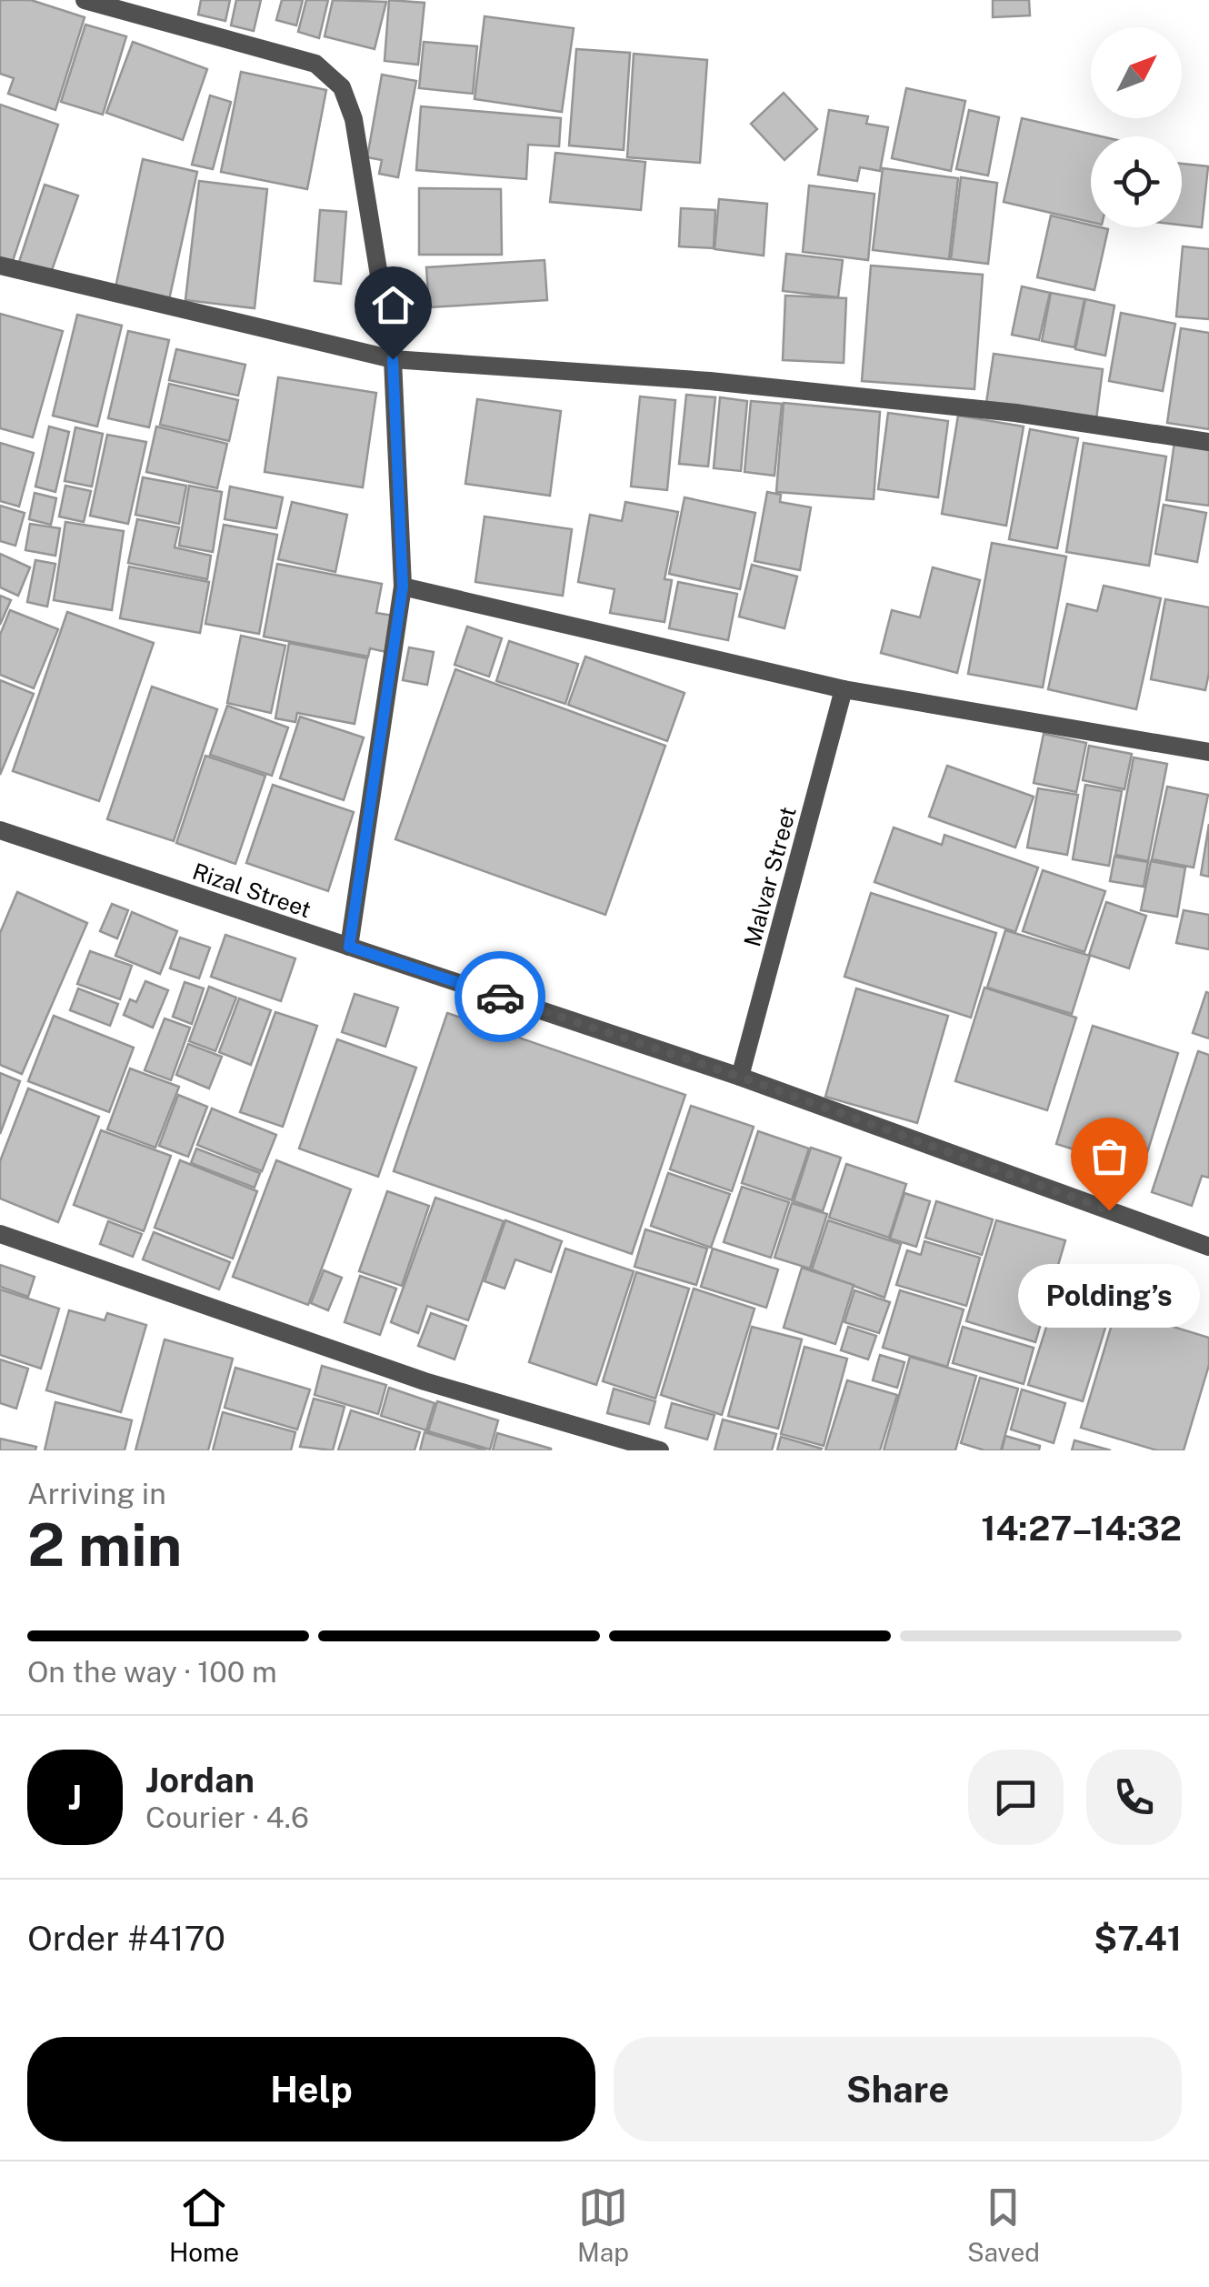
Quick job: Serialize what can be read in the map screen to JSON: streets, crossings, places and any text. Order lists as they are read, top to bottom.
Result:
{
  "streets": {
    "street": ["Malvar Street", "Rizal Street"]
  },
  "crossings": [
    ["Malvar Street", "Rizal Street"]
  ],
  "places": ["Polding’s"],
  "north": "top right",
  "page": {
    "bubble": "Polding’s",
    "heading": ["2 min", "Arriving in", "14:27–14:32"],
    "panel": [
      "Jordan",
      "Courier · 4.6",
      "Order #4170",
      "$7.41"
    ],
    "bar": "On the way · 100 m",
    "round": "J",
    "buttons": ["Help", "Share"],
    "tabs": ["Home", "Map", "Saved"]
  }
}
